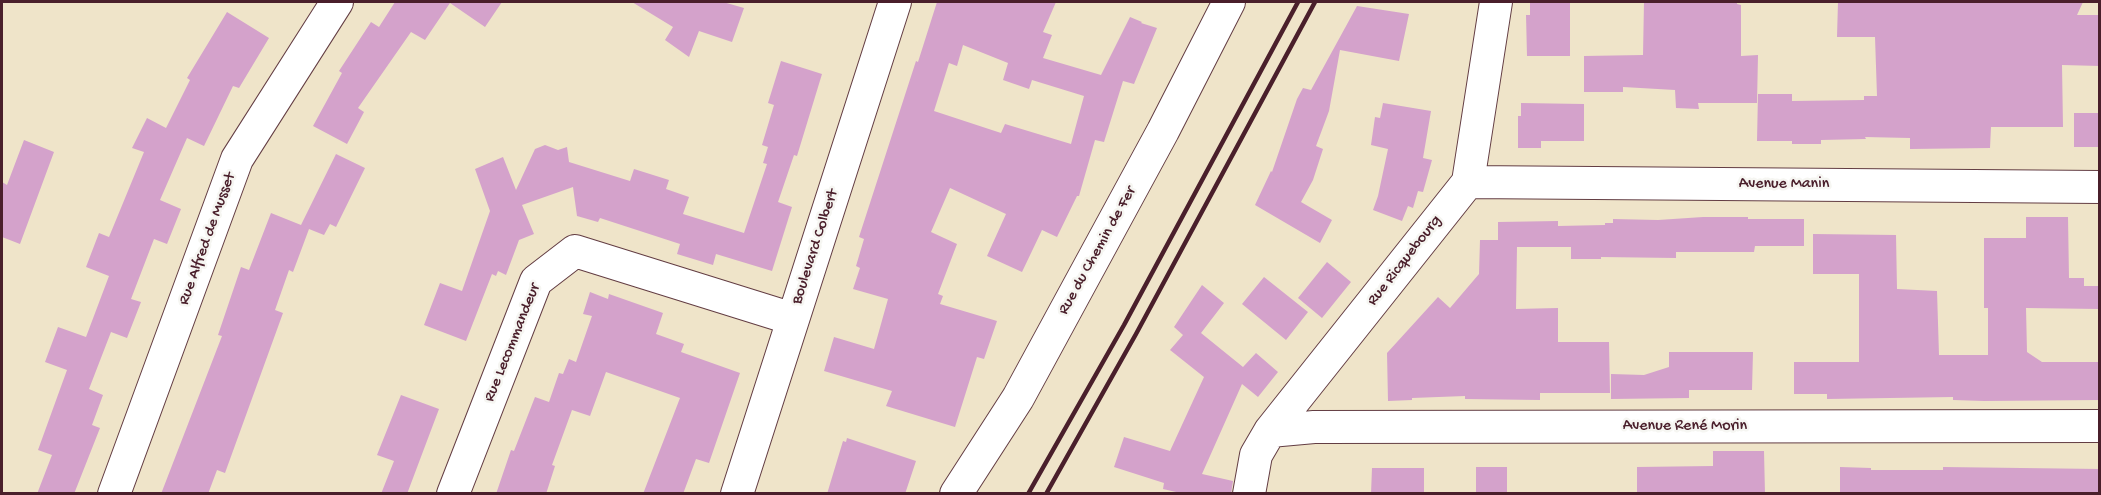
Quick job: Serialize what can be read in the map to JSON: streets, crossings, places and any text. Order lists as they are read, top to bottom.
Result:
{
  "streets": {
    "street": [
      "Avenue Manin",
      "Rue Alfred de Musset",
      "Boulevard Colbert",
      "Rue du Chemin de Fer",
      "Rue Ricquebourg",
      "Rue Lecommandeur",
      "Avenue René Morin"
    ]
  },
  "crossings": [
    ["Avenue Manin", "Rue Ricquebourg"],
    ["Boulevard Colbert", "Rue Lecommandeur"],
    ["Rue Ricquebourg", "Avenue René Morin"]
  ]
}
